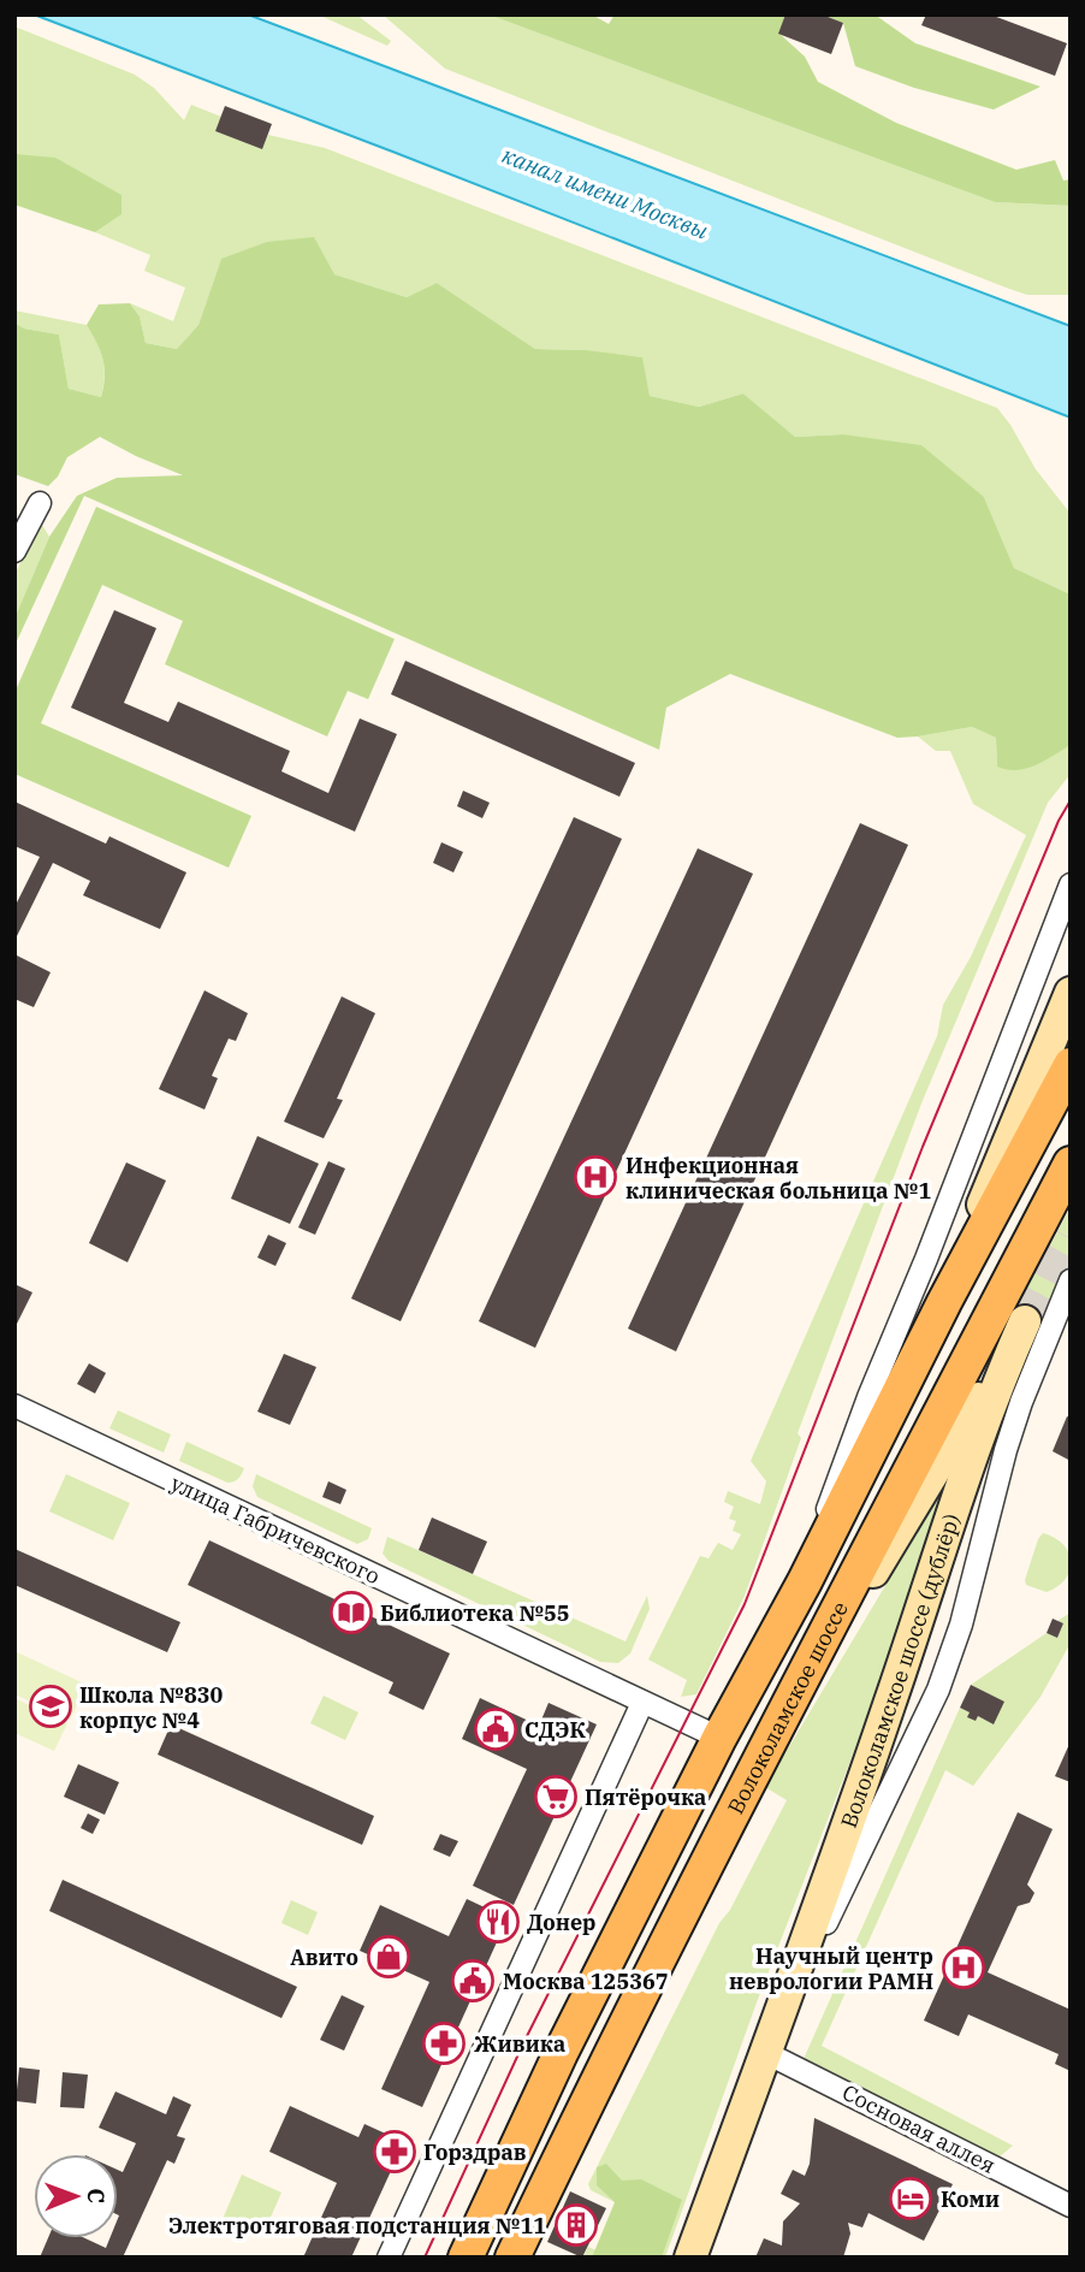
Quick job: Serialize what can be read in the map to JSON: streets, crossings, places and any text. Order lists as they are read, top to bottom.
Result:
{
  "streets": {
    "main road": ["Волоколамское шоссе"],
    "street": ["улица Габричевского", "Волоколамское шоссе (дублёр)", "Сосновая аллея"]
  },
  "crossings": [
    ["улица Габричевского", "Волоколамское шоссе"],
    ["Волоколамское шоссе (дублёр)", "Волоколамское шоссе"],
    ["Волоколамское шоссе (дублёр)", "Сосновая аллея"]
  ],
  "water": ["канал имени Москвы"],
  "places": {
    "hospital": ["Инфекционная клиническая больница №1", "Научный центр неврологии РАМН"],
    "library": ["Библиотека №55"],
    "school or university": ["Школа №830 корпус №4"],
    "public building": ["СДЭК", "Москва 125367"],
    "supermarket": ["Пятёрочка"],
    "restaurant": ["Донер"],
    "shop": ["Авито"],
    "pharmacy": ["Живика", "Горздрав"],
    "hotel": ["Коми"],
    "building": ["Электротяговая подстанция №11"]
  },
  "north": "right"
}
